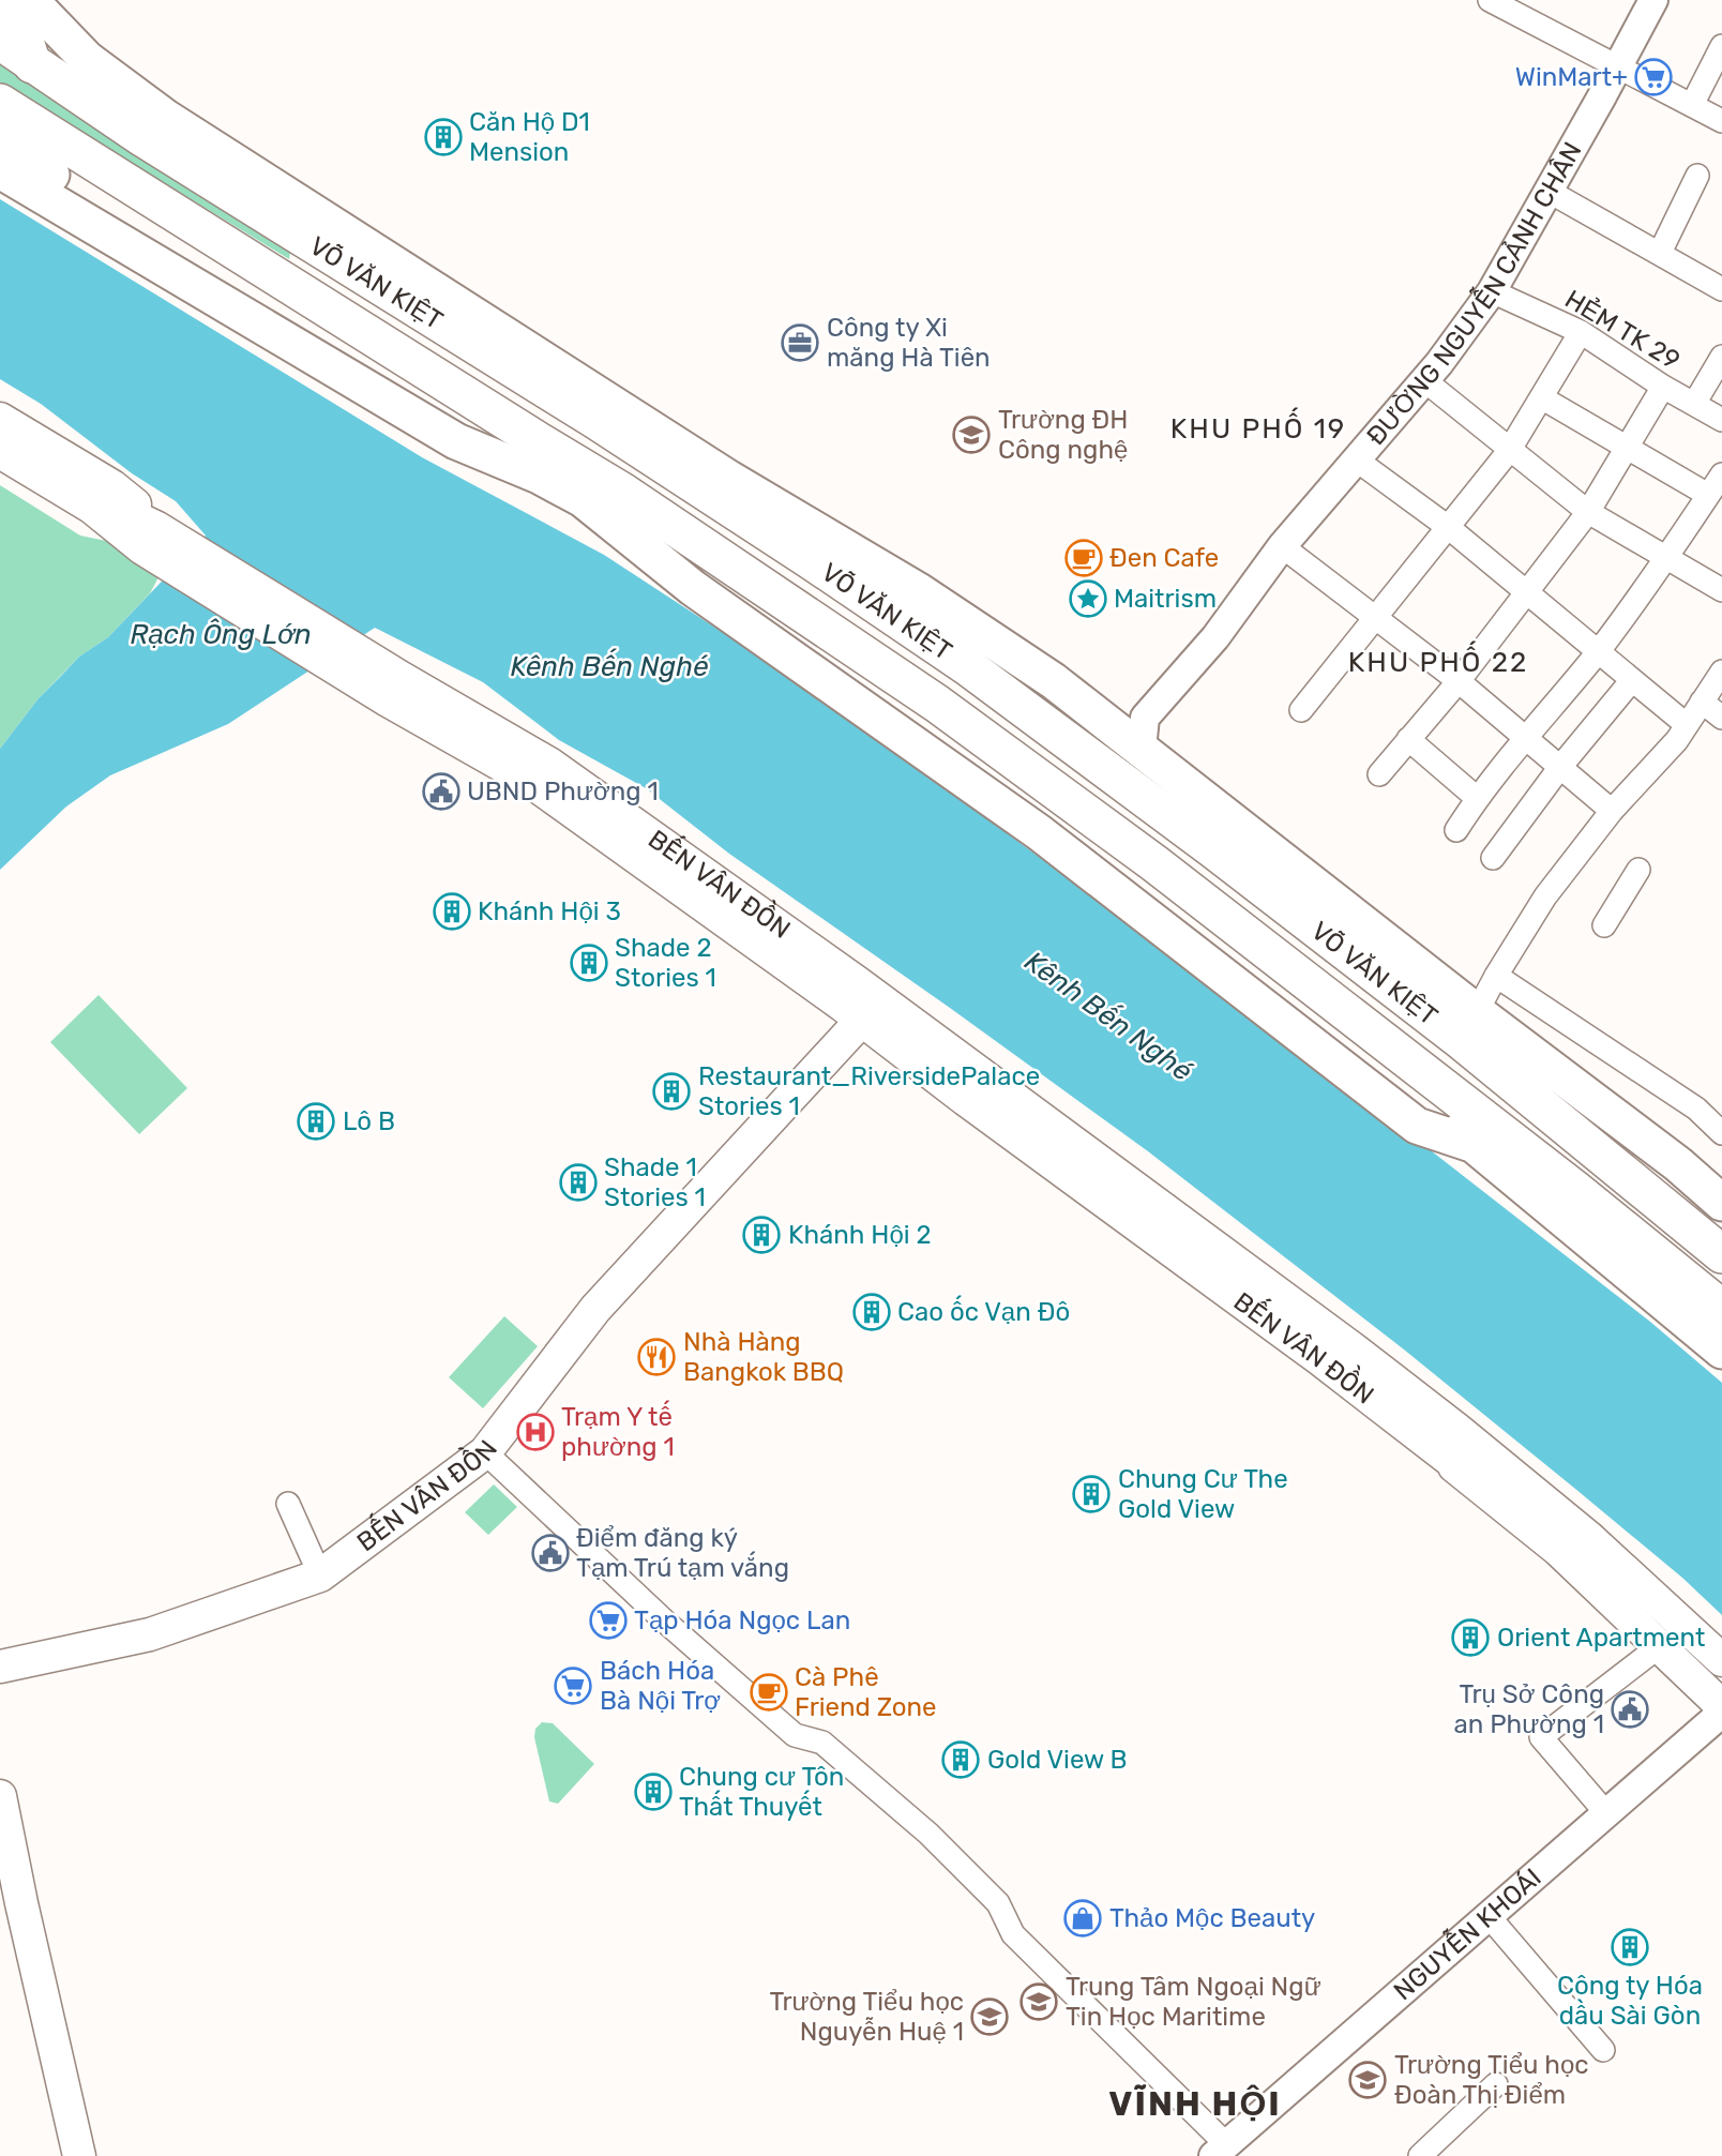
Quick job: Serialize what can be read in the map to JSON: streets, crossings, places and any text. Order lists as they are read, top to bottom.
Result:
{
  "streets": {
    "highway": ["VÕ VĂN KIỆT"],
    "main road": ["BẾN VÂN ĐỒN"],
    "street": ["ĐƯỜNG NGUYỄN CẢNH CHÂN", "HẺM TK 29", "NGUYỄN KHOÁI"]
  },
  "crossings": [
    ["VÕ VĂN KIỆT", "ĐƯỜNG NGUYỄN CẢNH CHÂN"],
    ["ĐƯỜNG NGUYỄN CẢNH CHÂN", "HẺM TK 29"]
  ],
  "districts": ["KHU PHỐ 19", "KHU PHỐ 22", "VĨNH HỘI"],
  "water": ["Rạch Ông Lớn", "Kênh Bến Nghé"],
  "places": {
    "supermarket": ["WinMart+", "Tạp Hóa Ngọc Lan", "Bách Hóa Bà Nội Trợ"],
    "building": [
      "Căn Hộ D1 Mension",
      "Khánh Hội 3",
      "Shade 2 Stories 1",
      "Restaurant_RiversidePalace Stories 1",
      "Lô B",
      "Shade 1 Stories 1",
      "Khánh Hội 2",
      "Cao ốc Vạn Đô",
      "Chung Cư The Gold View",
      "Orient Apartment",
      "Gold View B",
      "Chung cư Tôn Thất Thuyết",
      "Công ty Hóa dầu Sài Gòn"
    ],
    "office": ["Công ty Xi măng Hà Tiên"],
    "school or university": [
      "Trường ĐH Công nghệ",
      "Trung Tâm Ngoại Ngữ Tin Học Maritime",
      "Trường Tiểu học Nguyễn Huệ 1",
      "Trường Tiểu học Đoàn Thị Điểm"
    ],
    "cafe": ["Đen Cafe", "Cà Phê Friend Zone"],
    "place": ["Maitrism"],
    "public building": ["UBND Phường 1", "Điểm đăng ký Tạm Trú tạm vắng", "Trụ Sở Công an Phường 1"],
    "restaurant": ["Nhà Hàng Bangkok BBQ"],
    "hospital": ["Trạm Y tế phường 1"],
    "shop": ["Thảo Mộc Beauty"]
  }
}
